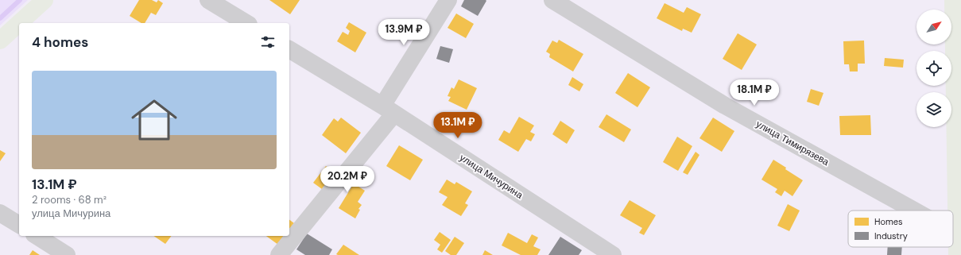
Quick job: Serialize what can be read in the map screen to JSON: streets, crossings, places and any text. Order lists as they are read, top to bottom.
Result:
{
  "streets": {
    "street": ["улица Тимирязева", "улица Мичурина"]
  },
  "legend": ["Homes", "Industry"],
  "north": "top right",
  "page": {
    "price": [
      "13.9M ₽",
      "18.1M ₽",
      "13.1M ₽",
      "20.2M ₽"
    ],
    "heading": "4 homes",
    "list": [
      {
        "name": "13.1M ₽",
        "note": "2 rooms · 68 m² · улица Мичурина"
      }
    ]
  }
}
